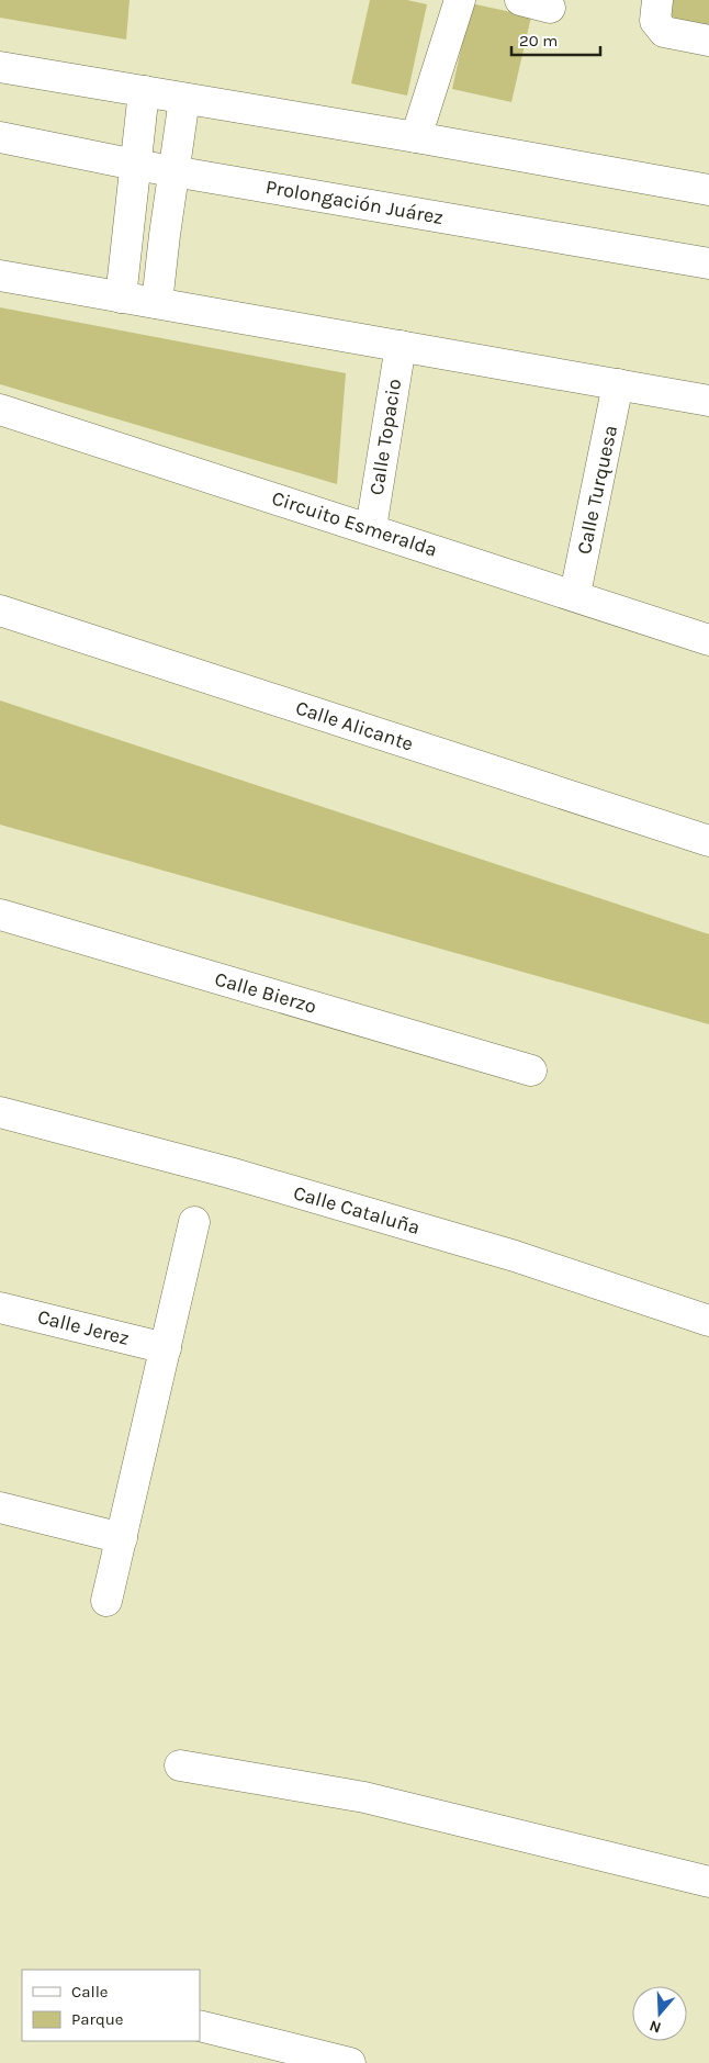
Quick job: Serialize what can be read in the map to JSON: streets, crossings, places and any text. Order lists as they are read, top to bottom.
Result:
{
  "streets": {
    "street": [
      "Prolongación Juárez",
      "Calle Topacio",
      "Calle Turquesa",
      "Circuito Esmeralda",
      "Calle Alicante",
      "Calle Bierzo",
      "Calle Cataluña",
      "Calle Jerez"
    ]
  },
  "crossings": [
    ["Calle Topacio", "Circuito Esmeralda"],
    ["Calle Turquesa", "Circuito Esmeralda"]
  ],
  "legend": ["Calle", "Parque"],
  "scale_bar": "20 m",
  "north": "bottom"
}
